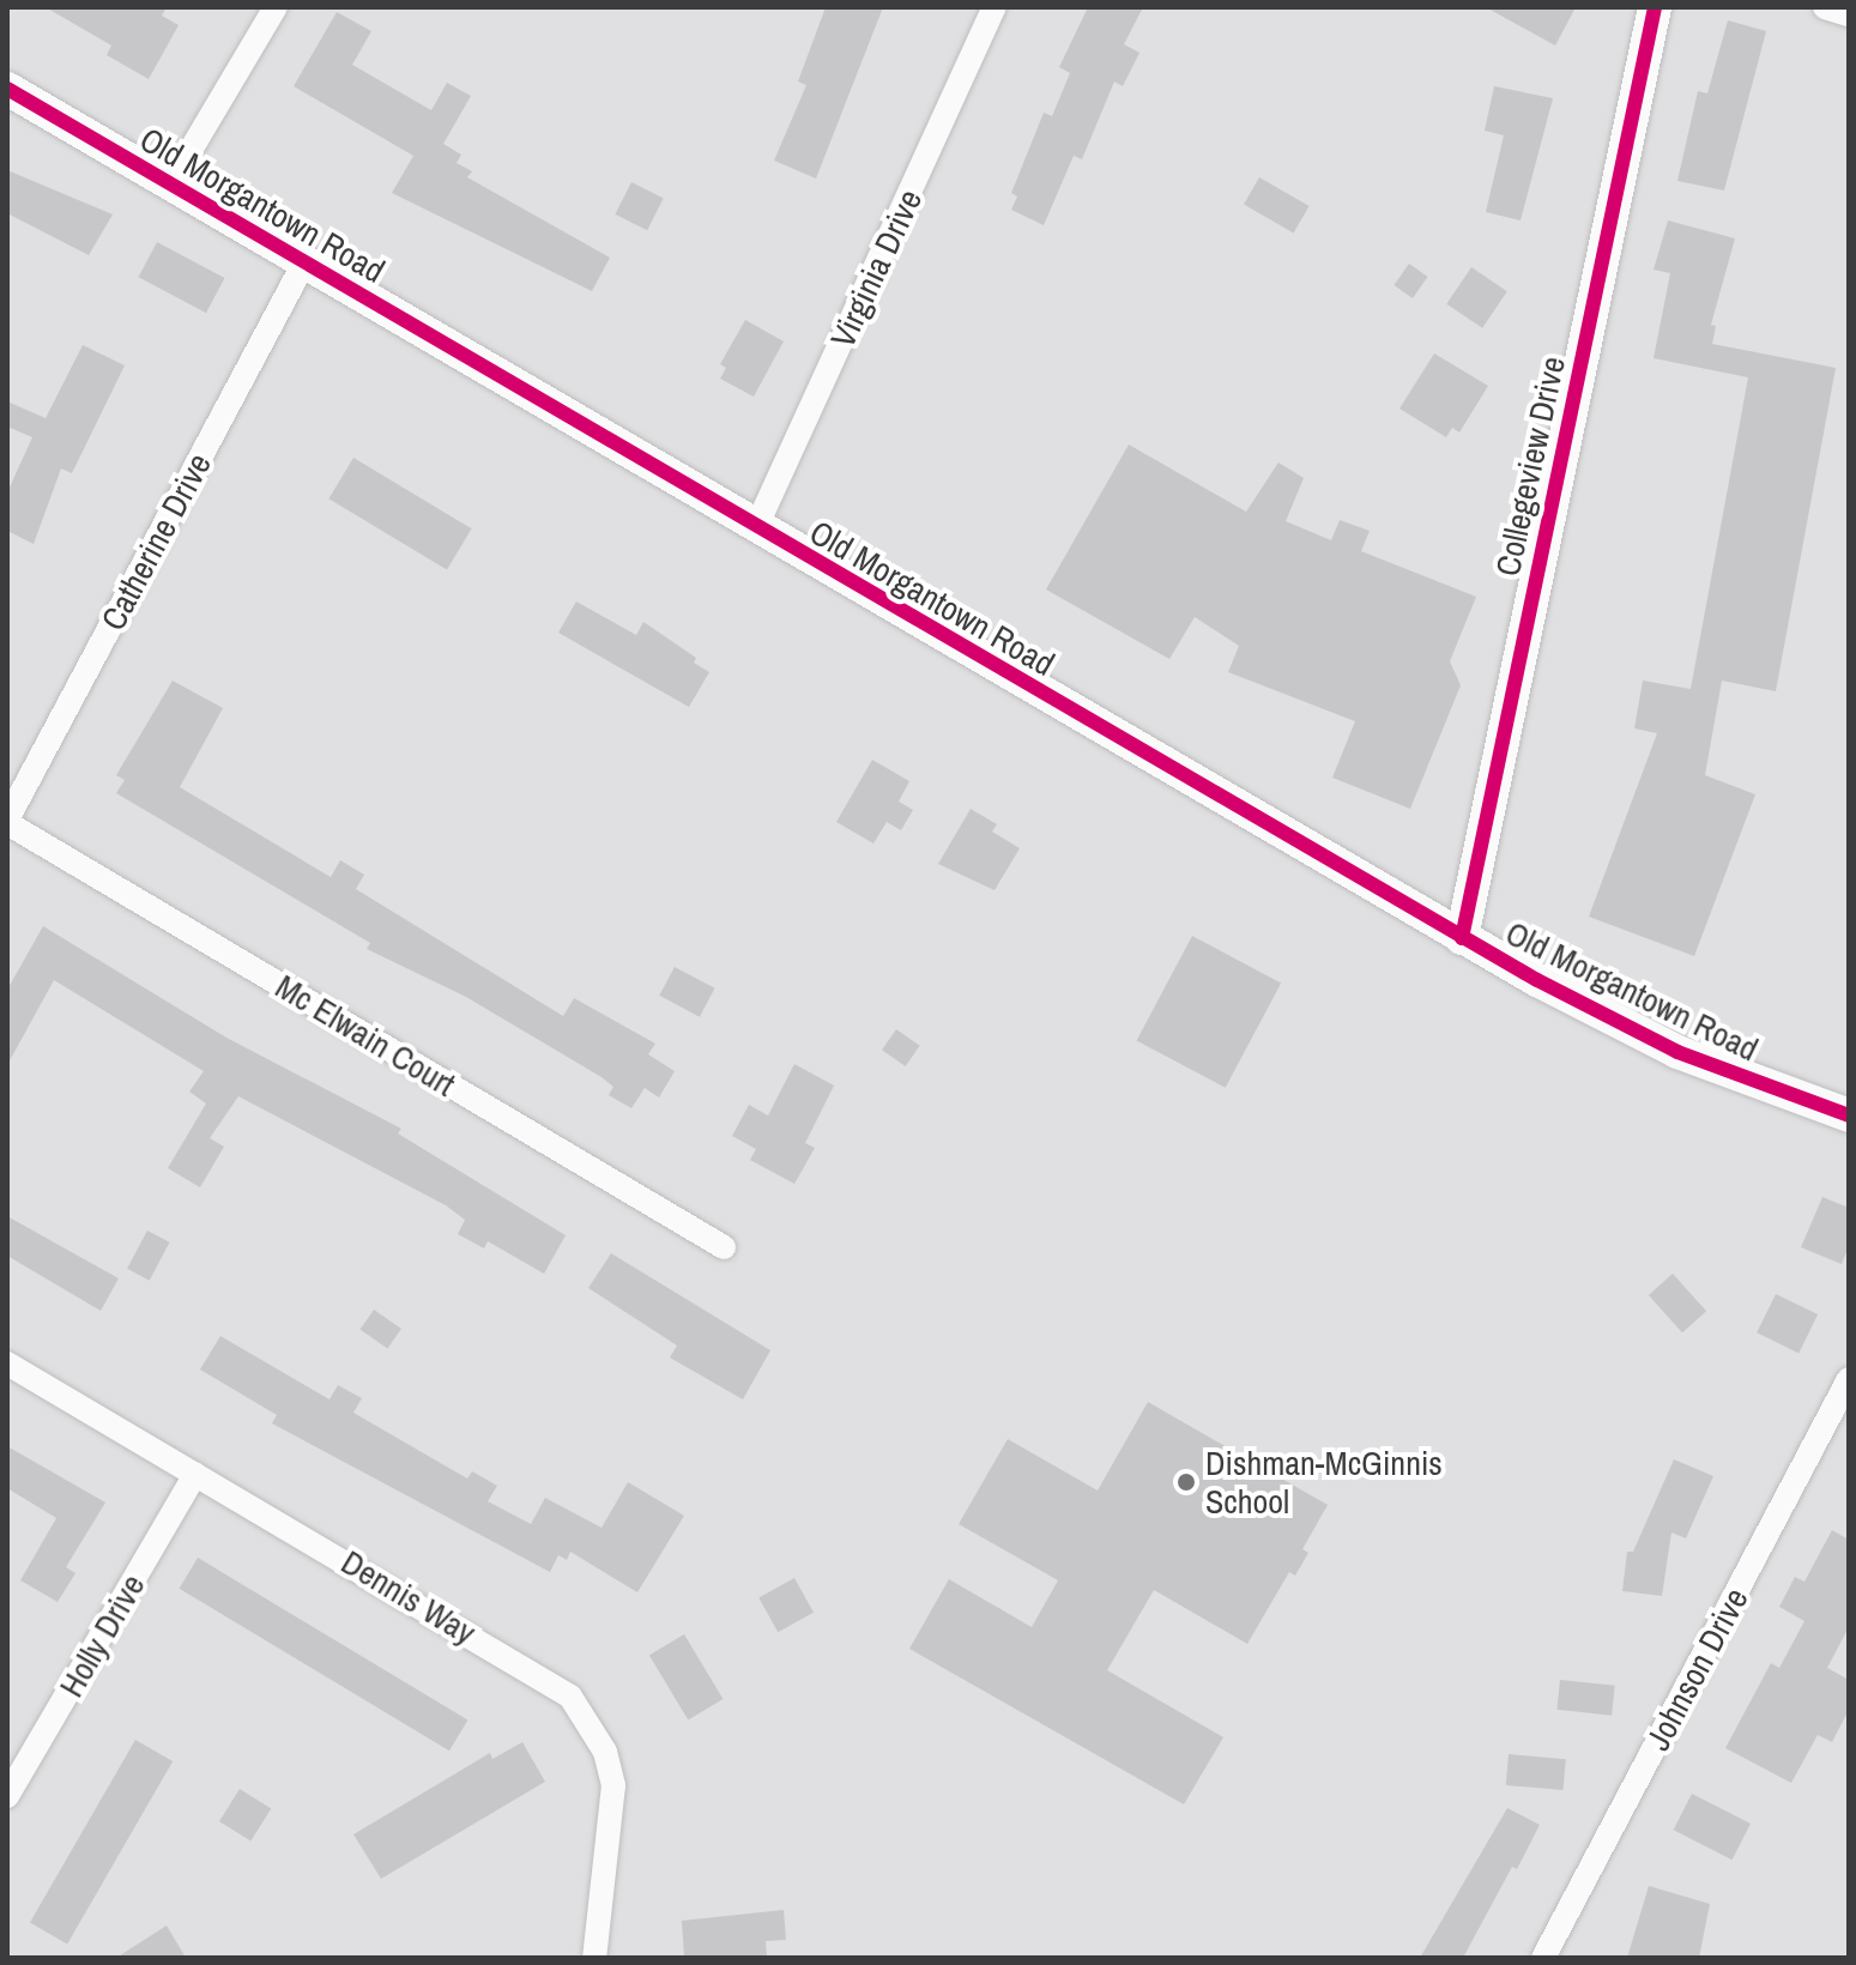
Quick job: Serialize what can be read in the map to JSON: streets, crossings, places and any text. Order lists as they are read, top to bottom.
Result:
{
  "streets": {
    "street": [
      "Old Morgantown Road",
      "Virginia Drive",
      "Collegeview Drive",
      "Catherine Drive",
      "Mc Elwain Court",
      "Dennis Way",
      "Holly Drive",
      "Johnson Drive"
    ]
  },
  "crossings": [
    ["Old Morgantown Road", "Virginia Drive"],
    ["Old Morgantown Road", "Collegeview Drive"],
    ["Old Morgantown Road", "Catherine Drive"],
    ["Catherine Drive", "Mc Elwain Court"],
    ["Dennis Way", "Holly Drive"]
  ],
  "places": ["Dishman-McGinnis School"]
}
